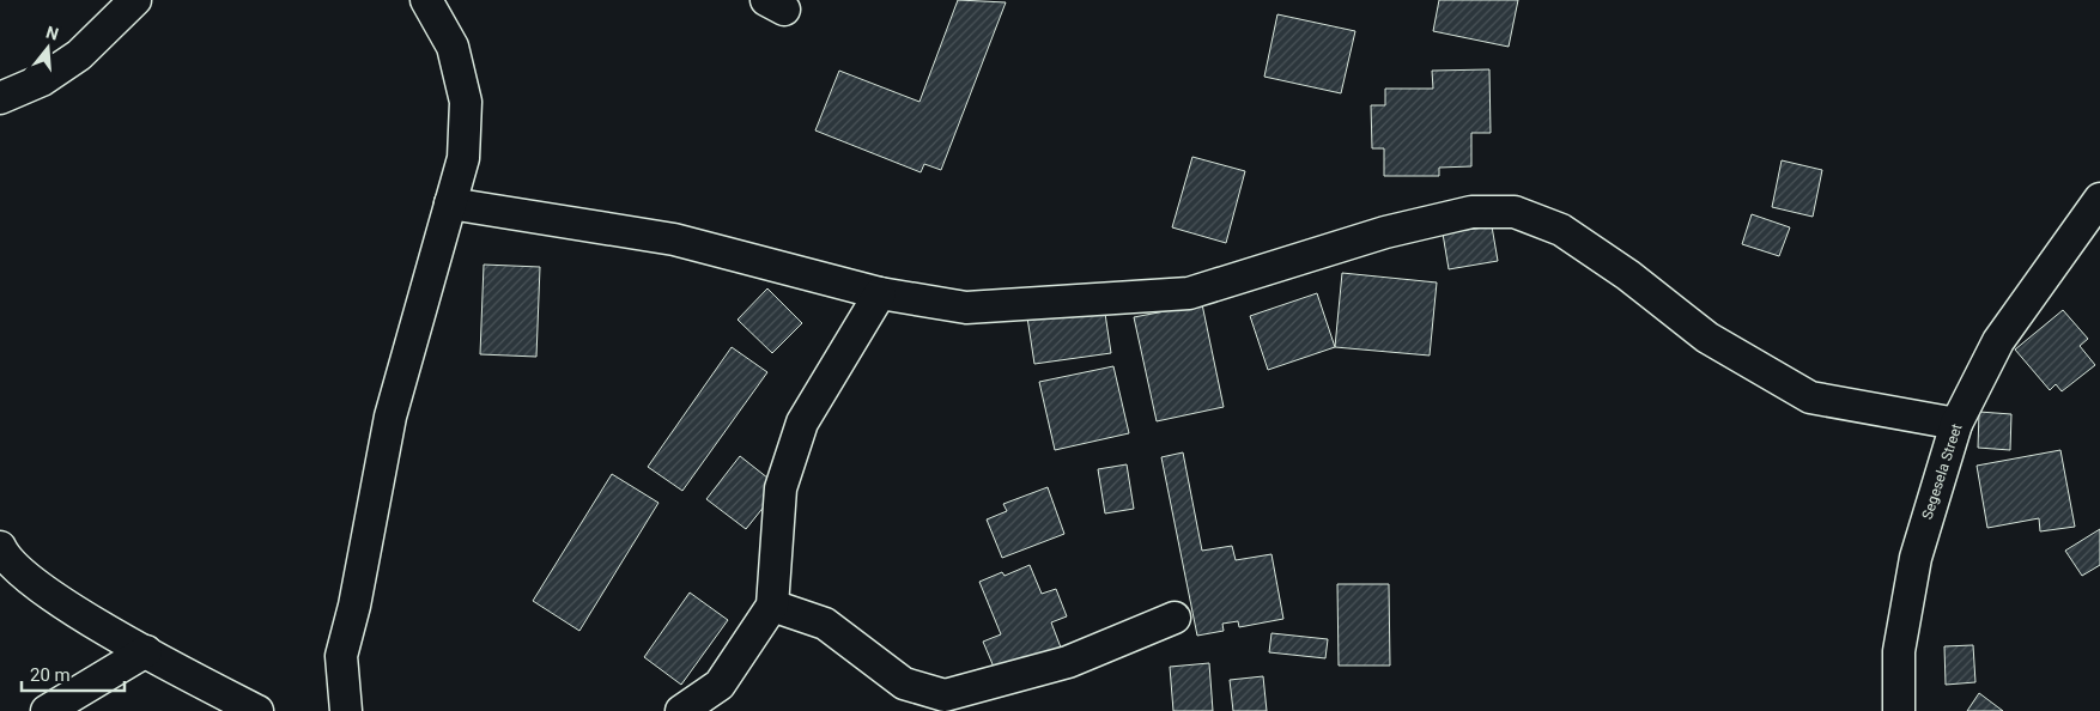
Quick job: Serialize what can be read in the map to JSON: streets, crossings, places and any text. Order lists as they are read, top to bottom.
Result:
{
  "streets": {
    "street": ["Segesela Street"]
  },
  "scale_bar": "20 m",
  "north": "top"
}
